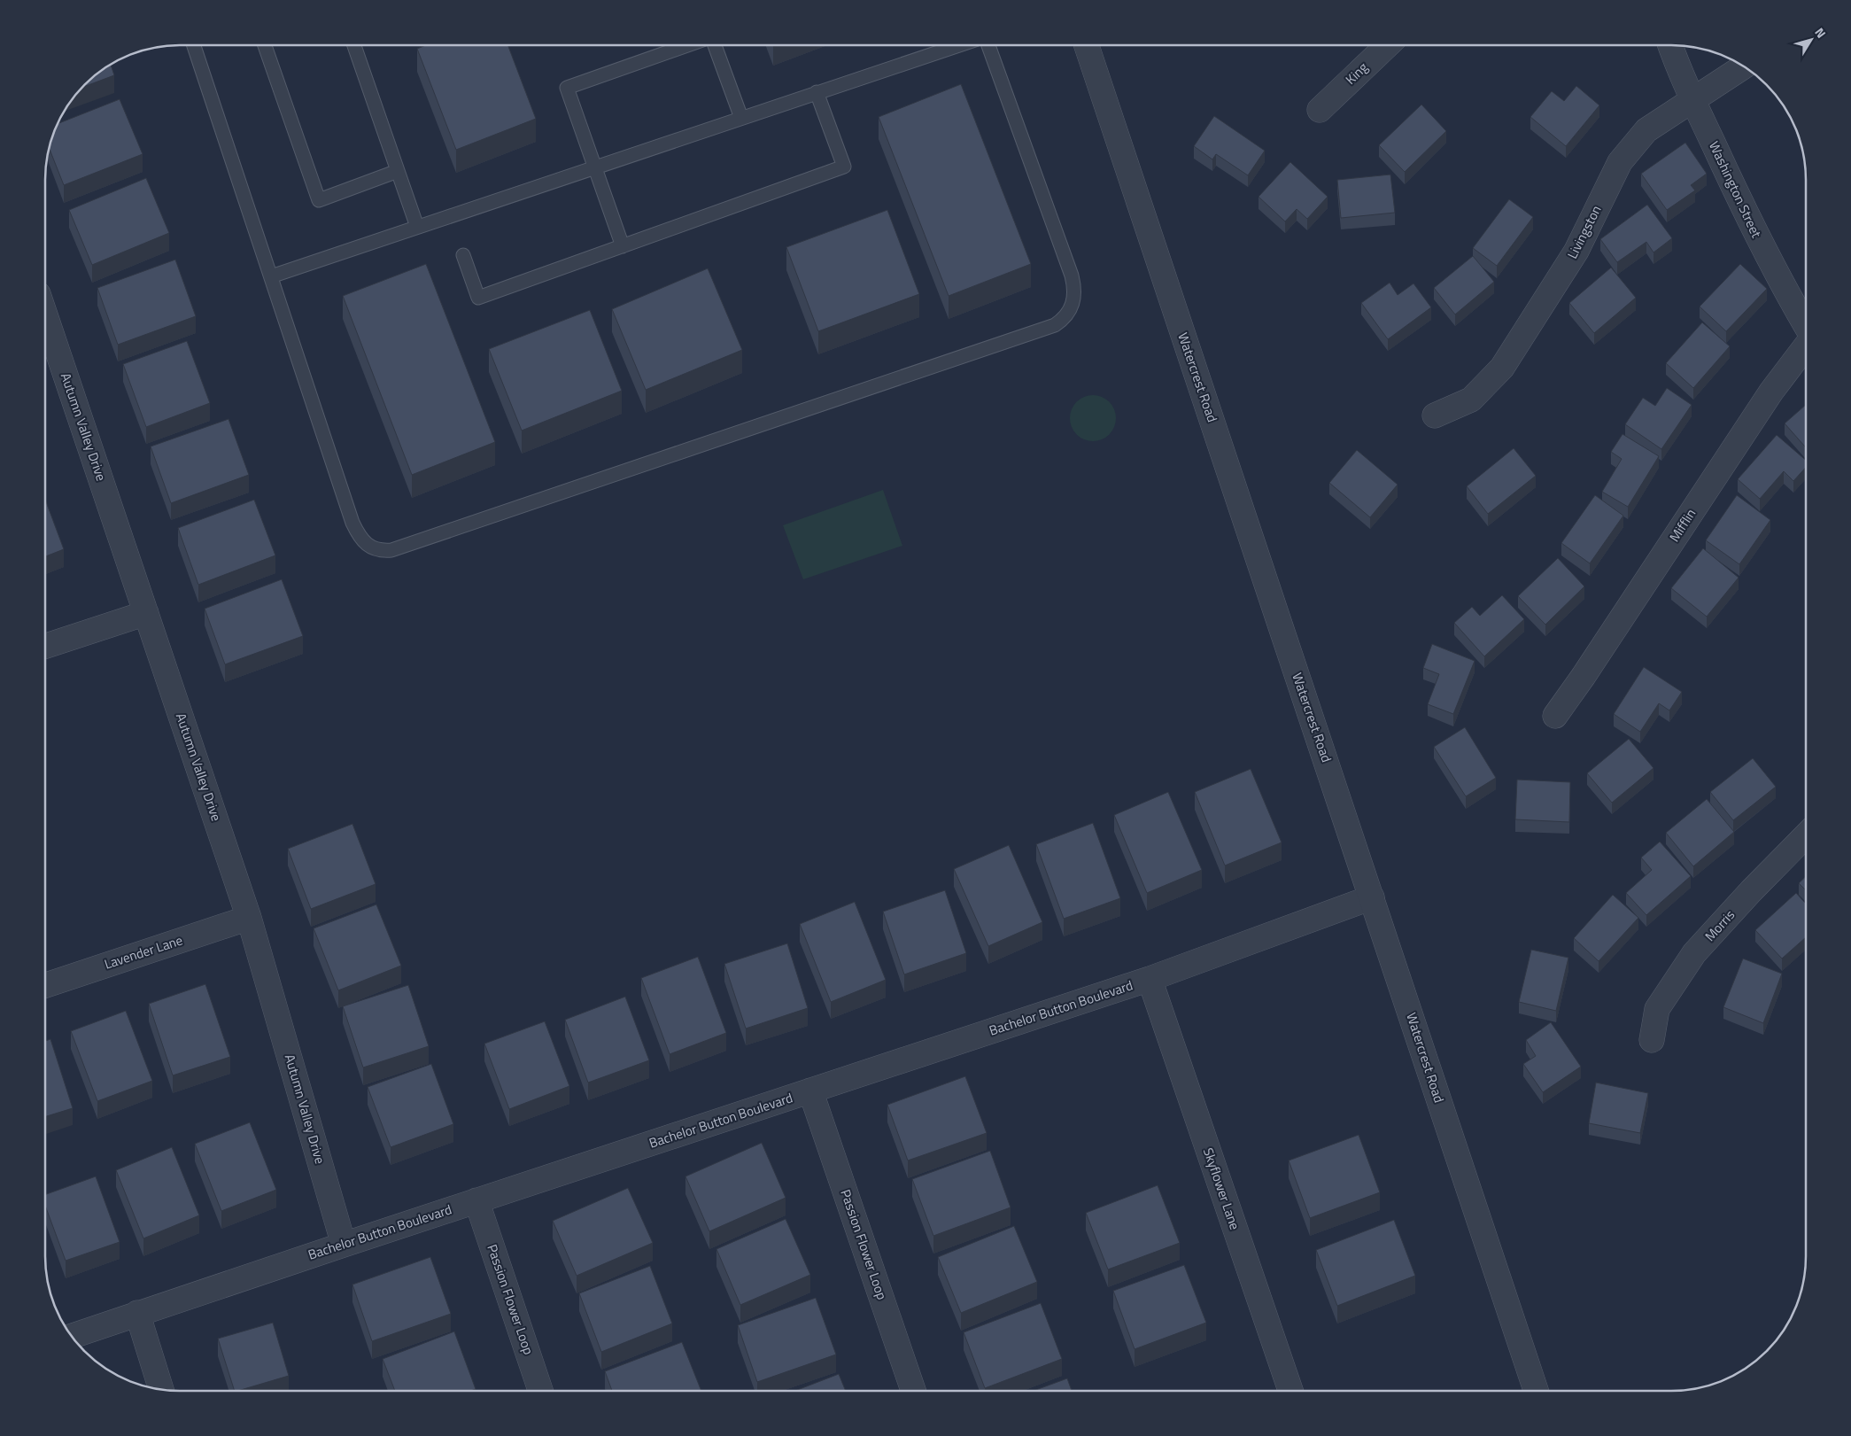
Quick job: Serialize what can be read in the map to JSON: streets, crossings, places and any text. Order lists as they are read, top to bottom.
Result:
{
  "streets": {
    "street": [
      "King",
      "Washington Street",
      "Livingston",
      "Watercrest Road",
      "Autumn Valley Drive",
      "Mifflin",
      "Morris",
      "Lavender Lane",
      "Bachelor Button Boulevard",
      "Skyflower Lane",
      "Passion Flower Loop"
    ]
  },
  "crossings": [
    ["Washington Street", "Livingston"],
    ["Watercrest Road", "Bachelor Button Boulevard"],
    ["Autumn Valley Drive", "Lavender Lane"],
    ["Autumn Valley Drive", "Bachelor Button Boulevard"],
    ["Bachelor Button Boulevard", "Skyflower Lane"],
    ["Bachelor Button Boulevard", "Passion Flower Loop"]
  ],
  "north": "top right"
}
